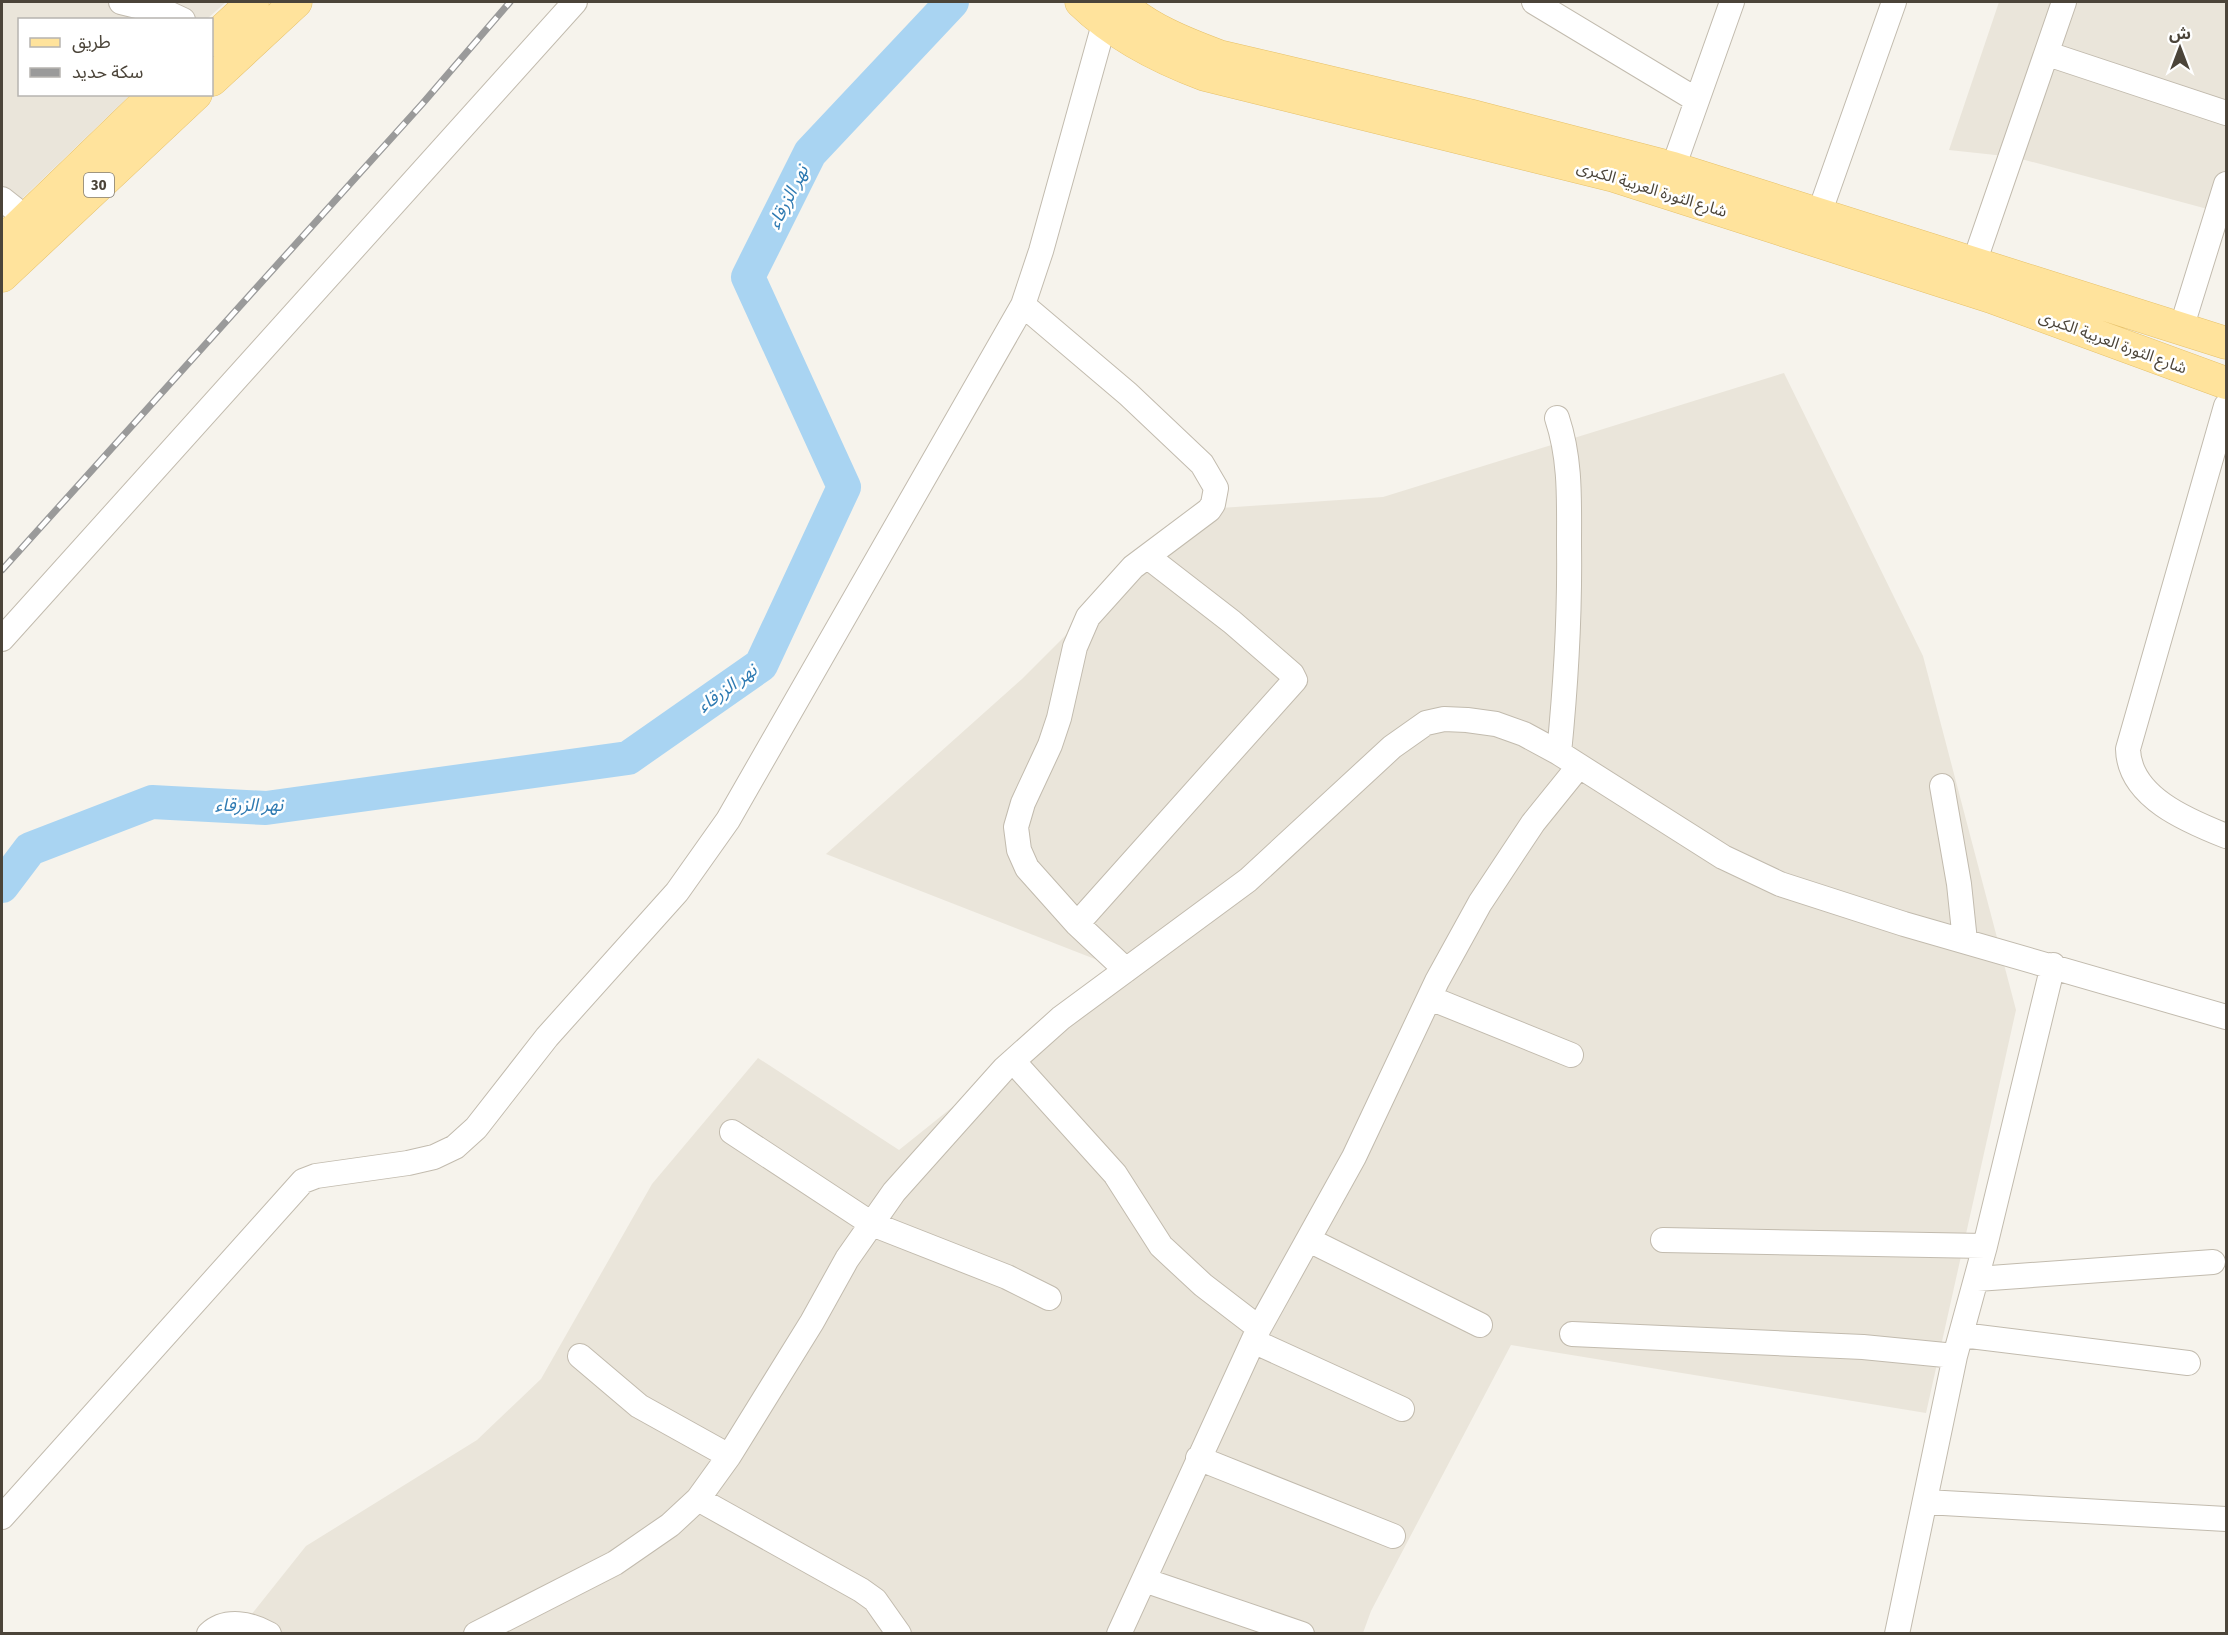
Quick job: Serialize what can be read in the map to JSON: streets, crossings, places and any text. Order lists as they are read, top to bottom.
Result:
{
  "streets": {
    "main road": ["30", "شارع الثورة العربية الكبرى"]
  },
  "water": ["نهر الزرقاء"],
  "legend": ["طريق", "سكة حديد"],
  "north": "top"
}
